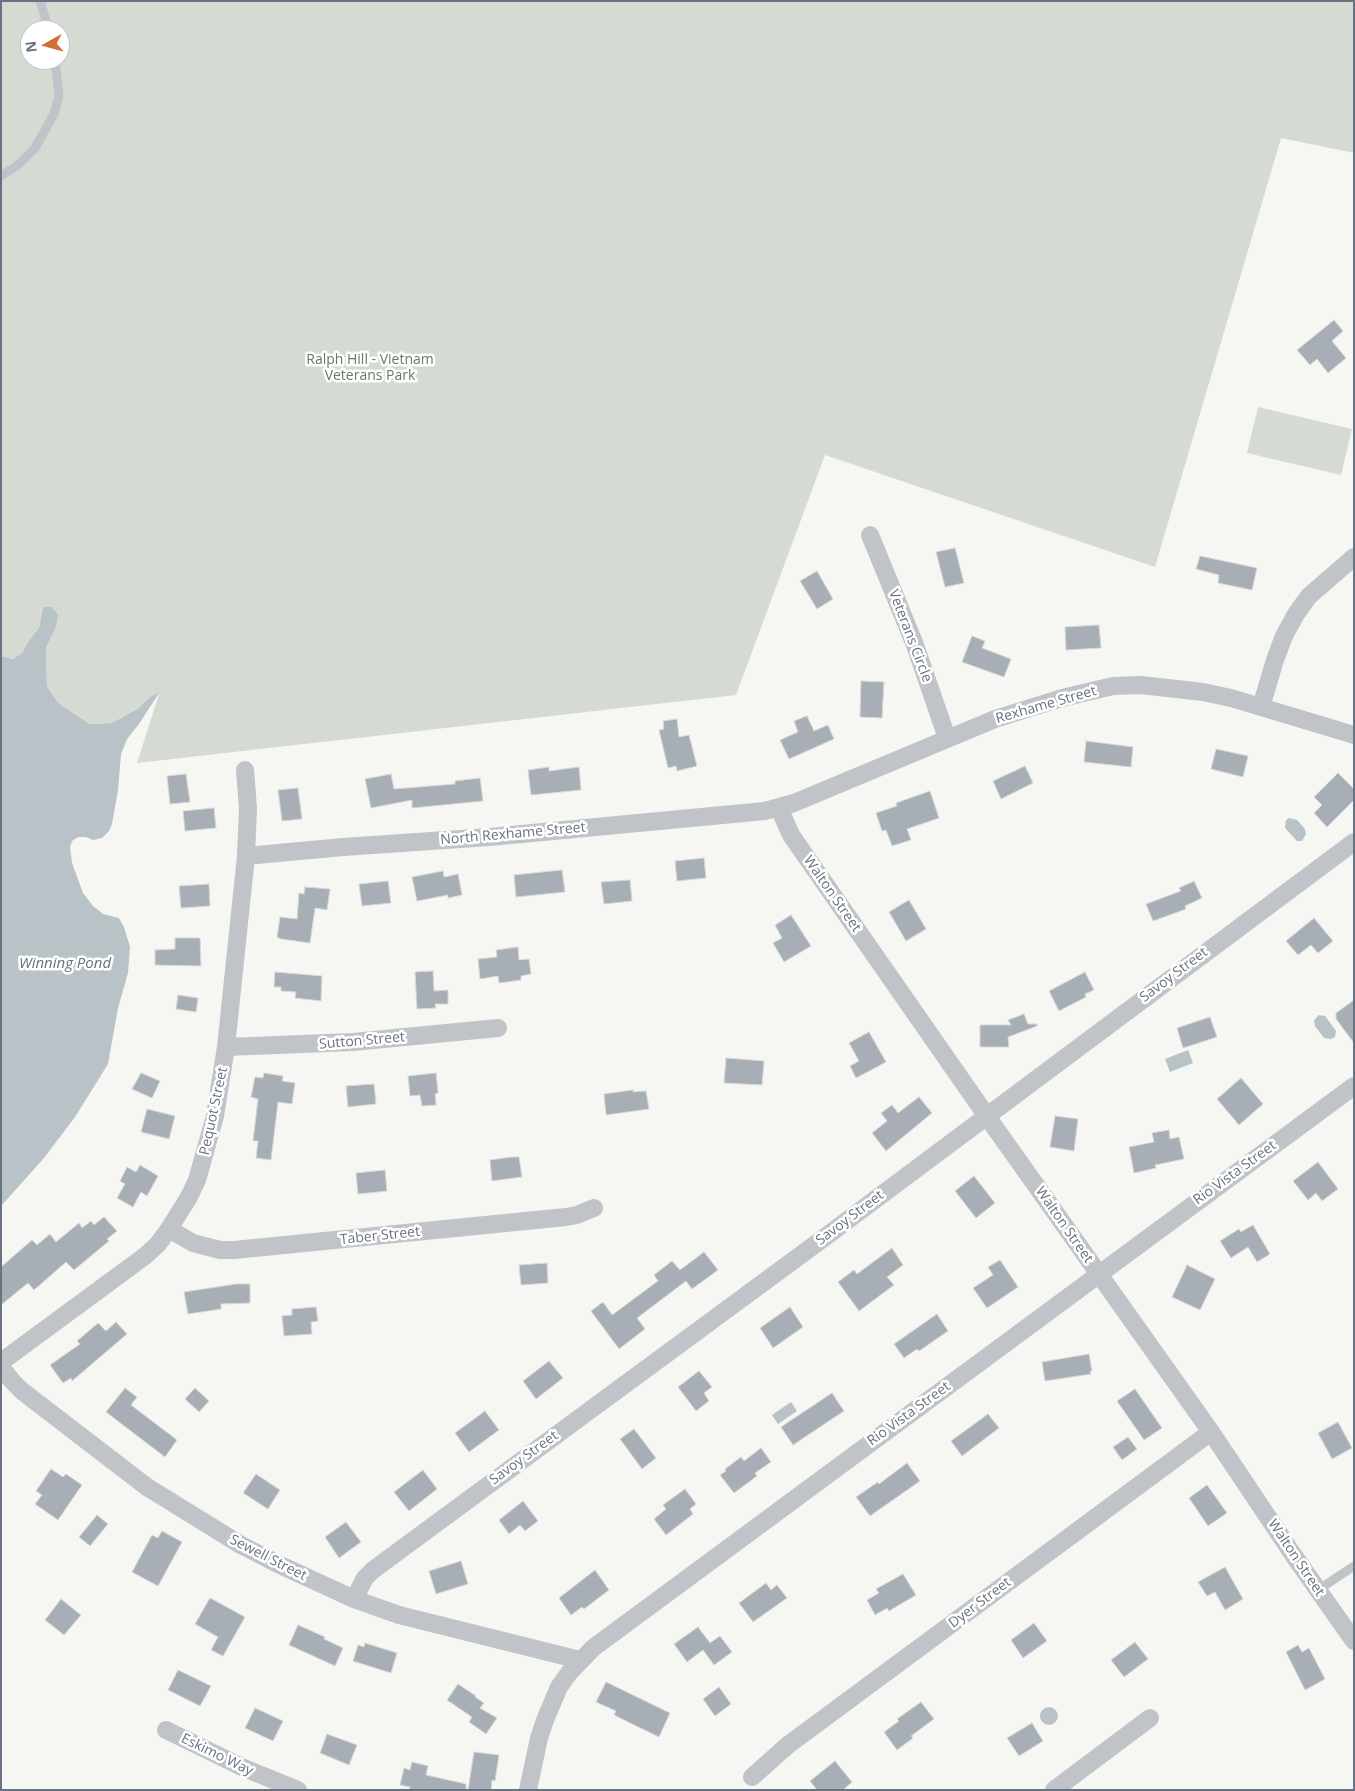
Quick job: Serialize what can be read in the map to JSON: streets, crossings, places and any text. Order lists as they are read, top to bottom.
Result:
{
  "streets": {
    "street": [
      "Veterans Circle",
      "Rexhame Street",
      "North Rexhame Street",
      "Walton Street",
      "Savoy Street",
      "Sutton Street",
      "Pequot Street",
      "Rio Vista Street",
      "Taber Street",
      "Sewell Street",
      "Dyer Street",
      "Eskimo Way"
    ]
  },
  "crossings": [
    ["Veterans Circle", "Rexhame Street"],
    ["Rexhame Street", "North Rexhame Street"],
    ["Rexhame Street", "Walton Street"],
    ["North Rexhame Street", "Walton Street"],
    ["North Rexhame Street", "Pequot Street"],
    ["Walton Street", "Savoy Street"],
    ["Walton Street", "Rio Vista Street"],
    ["Walton Street", "Dyer Street"],
    ["Savoy Street", "Sewell Street"],
    ["Sutton Street", "Pequot Street"],
    ["Pequot Street", "Taber Street"],
    ["Rio Vista Street", "Sewell Street"]
  ],
  "water": ["Winning Pond"],
  "parks": ["Ralph Hill - Vietnam Veterans Park"],
  "north": "left"
}
